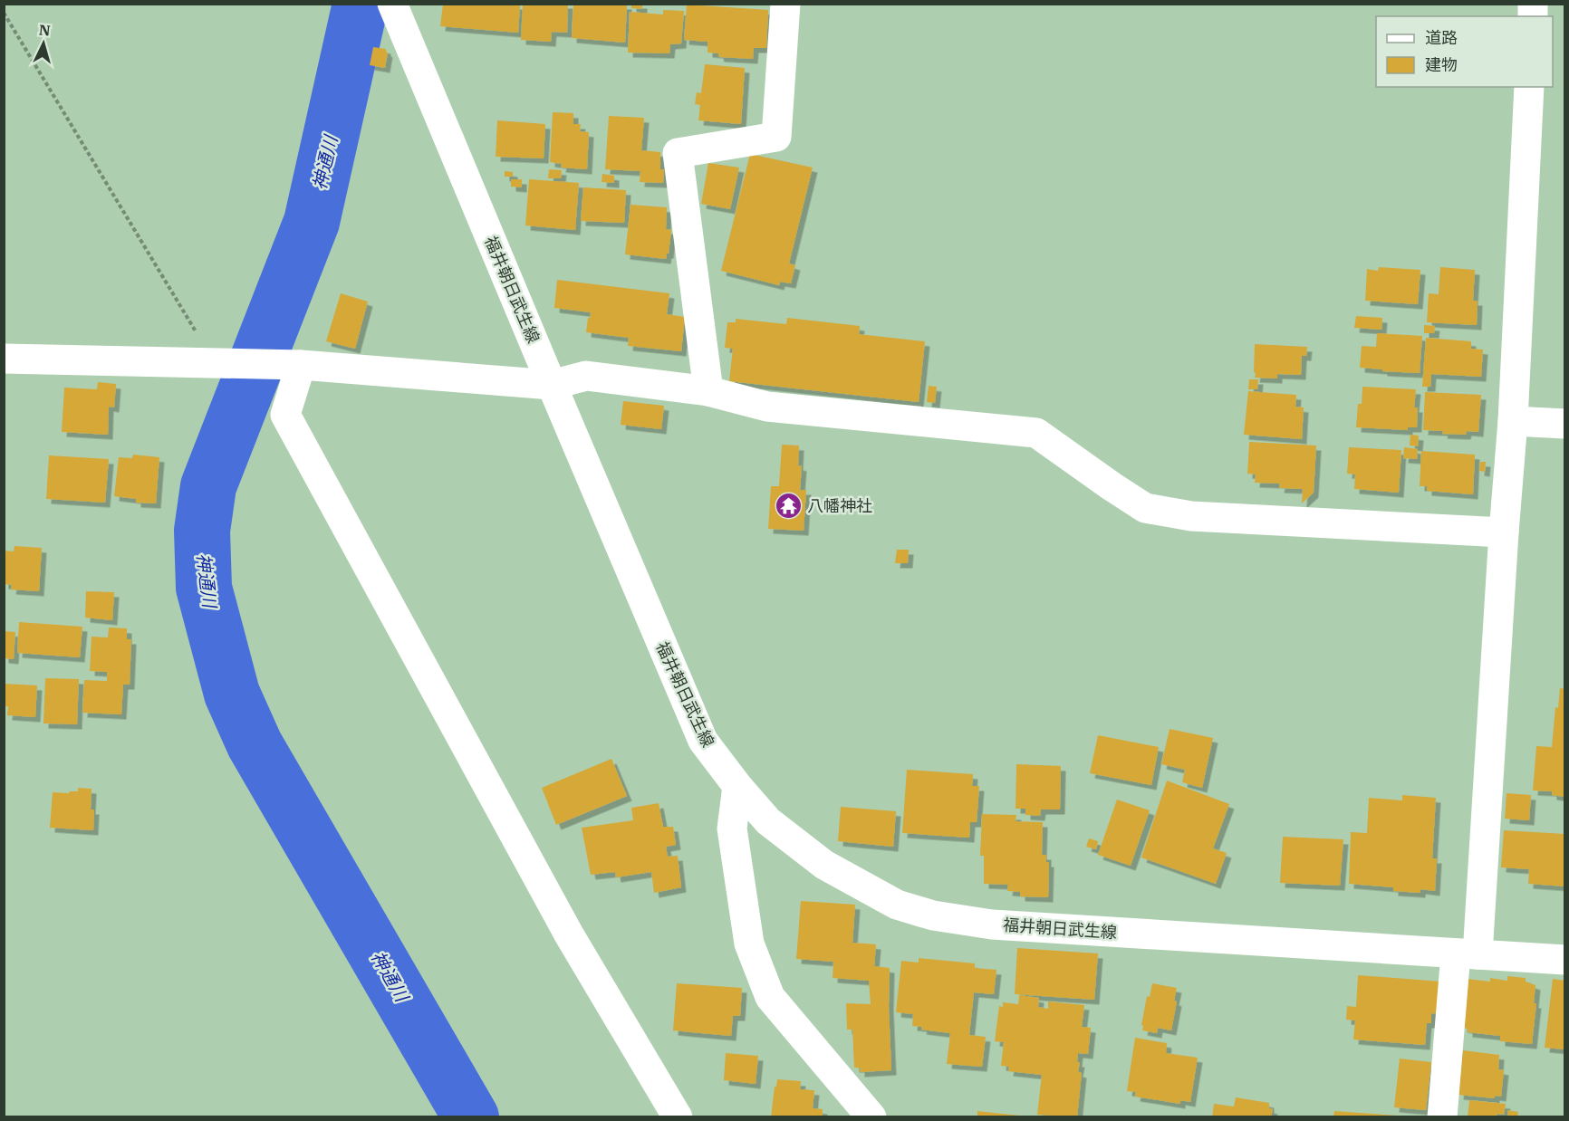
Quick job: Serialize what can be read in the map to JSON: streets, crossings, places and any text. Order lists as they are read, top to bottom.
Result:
{
  "streets": {
    "street": ["福井朝日武生線"]
  },
  "water": ["神通川"],
  "places": {
    "temple": ["八幡神社"]
  },
  "legend": ["道路", "建物"],
  "north": "top"
}
